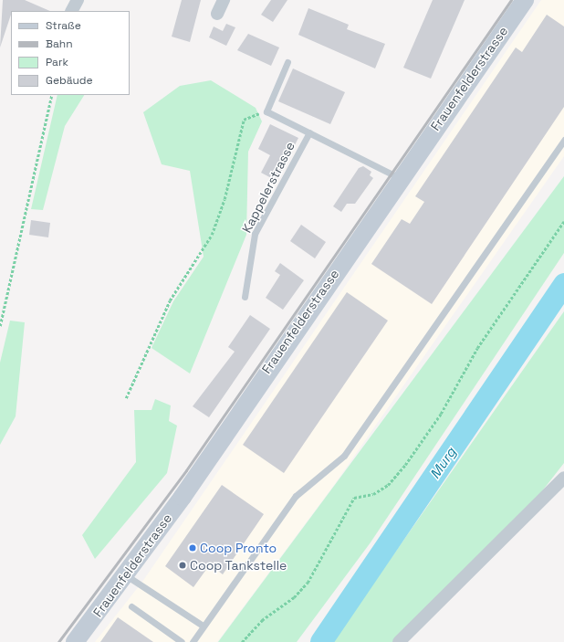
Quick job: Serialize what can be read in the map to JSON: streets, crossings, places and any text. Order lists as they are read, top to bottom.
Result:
{
  "streets": {
    "main road": ["Frauenfelderstrasse"],
    "lane": ["Kappelerstrasse"]
  },
  "water": ["Murg"],
  "places": ["Coop Pronto", "Coop Tankstelle"],
  "legend": [
    "Straße",
    "Bahn",
    "Park",
    "Gebäude"
  ]
}
